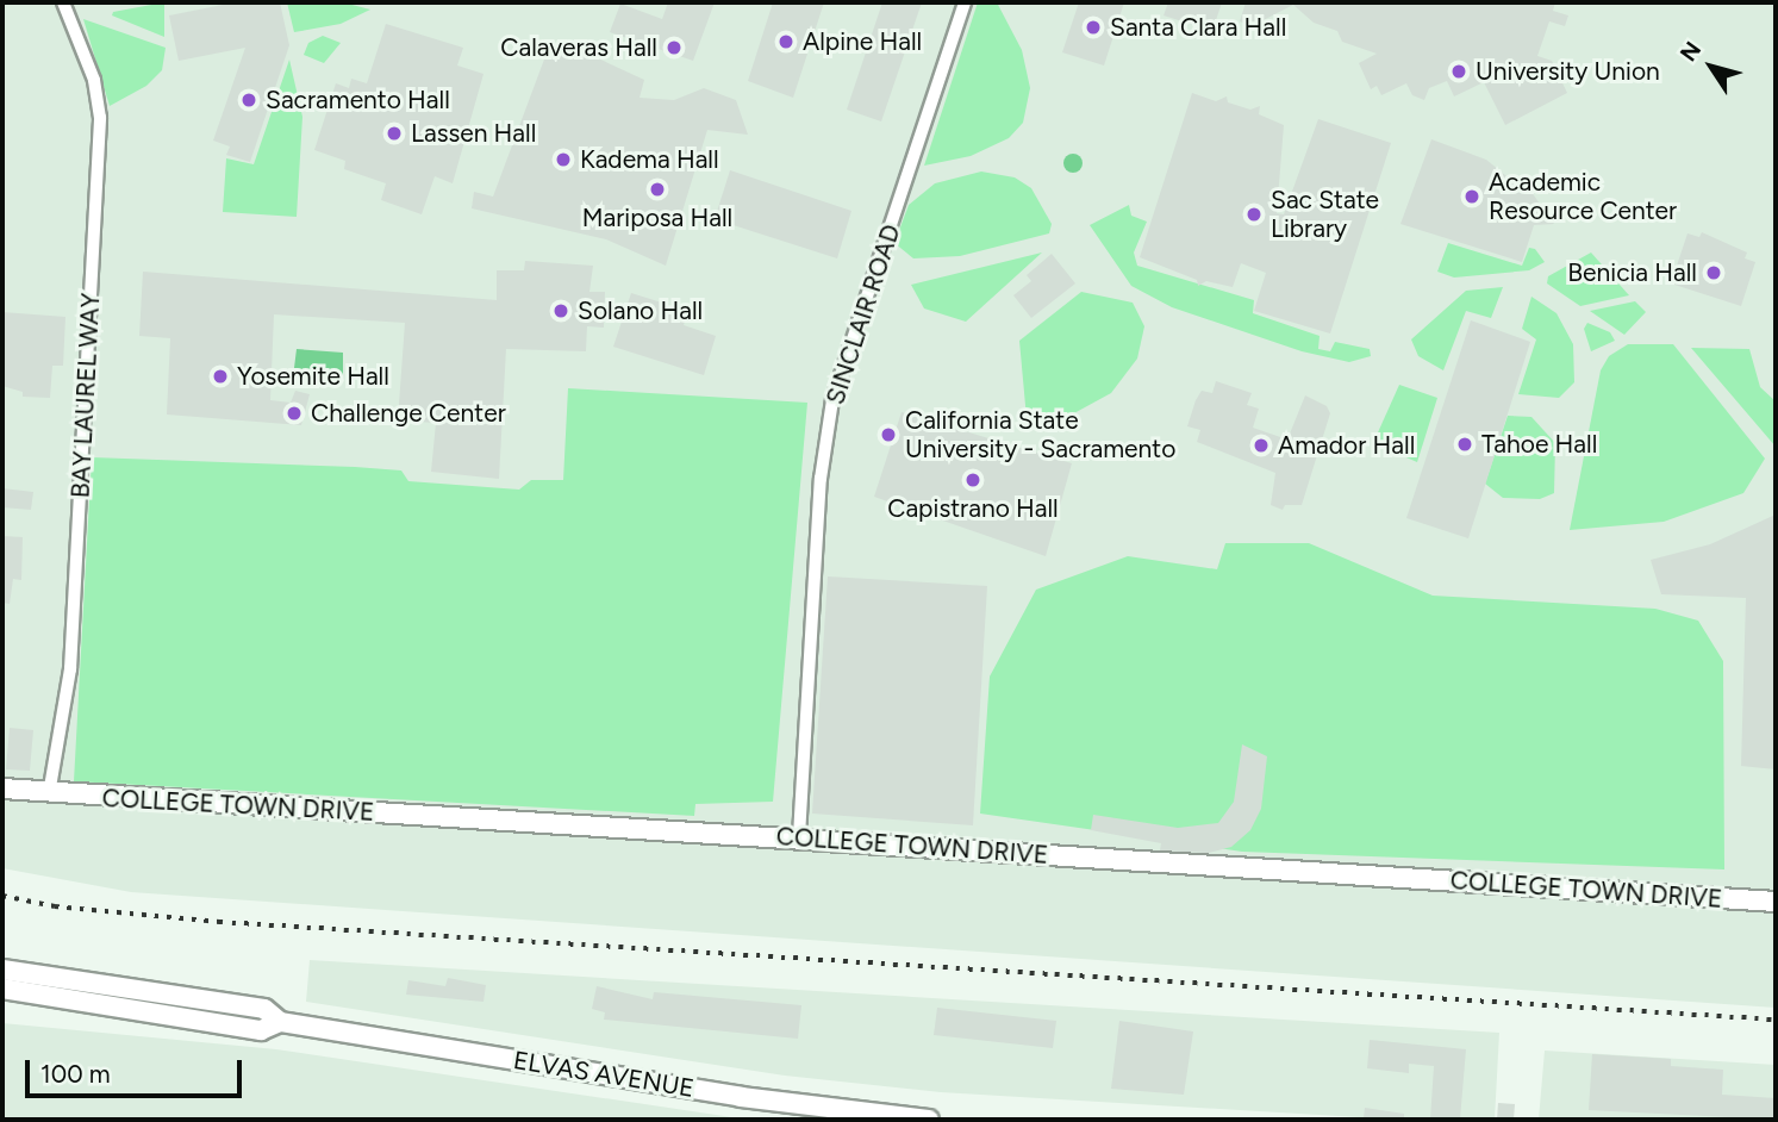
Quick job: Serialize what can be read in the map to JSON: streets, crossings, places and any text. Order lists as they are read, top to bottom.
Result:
{
  "streets": {
    "street": [
      "SINCLAIR ROAD",
      "BAY LAUREL WAY",
      "COLLEGE TOWN DRIVE",
      "ELVAS AVENUE"
    ]
  },
  "crossings": [
    ["SINCLAIR ROAD", "COLLEGE TOWN DRIVE"],
    ["BAY LAUREL WAY", "COLLEGE TOWN DRIVE"]
  ],
  "places": [
    "Santa Clara Hall",
    "Alpine Hall",
    "Calaveras Hall",
    "University Union",
    "Sacramento Hall",
    "Lassen Hall",
    "Kadema Hall",
    "Mariposa Hall",
    "Academic Resource Center",
    "Sac State Library",
    "Benicia Hall",
    "Solano Hall",
    "Yosemite Hall",
    "Challenge Center",
    "California State University - Sacramento",
    "Tahoe Hall",
    "Amador Hall",
    "Capistrano Hall"
  ],
  "scale_bar": "100 m",
  "north": "top left"
}
